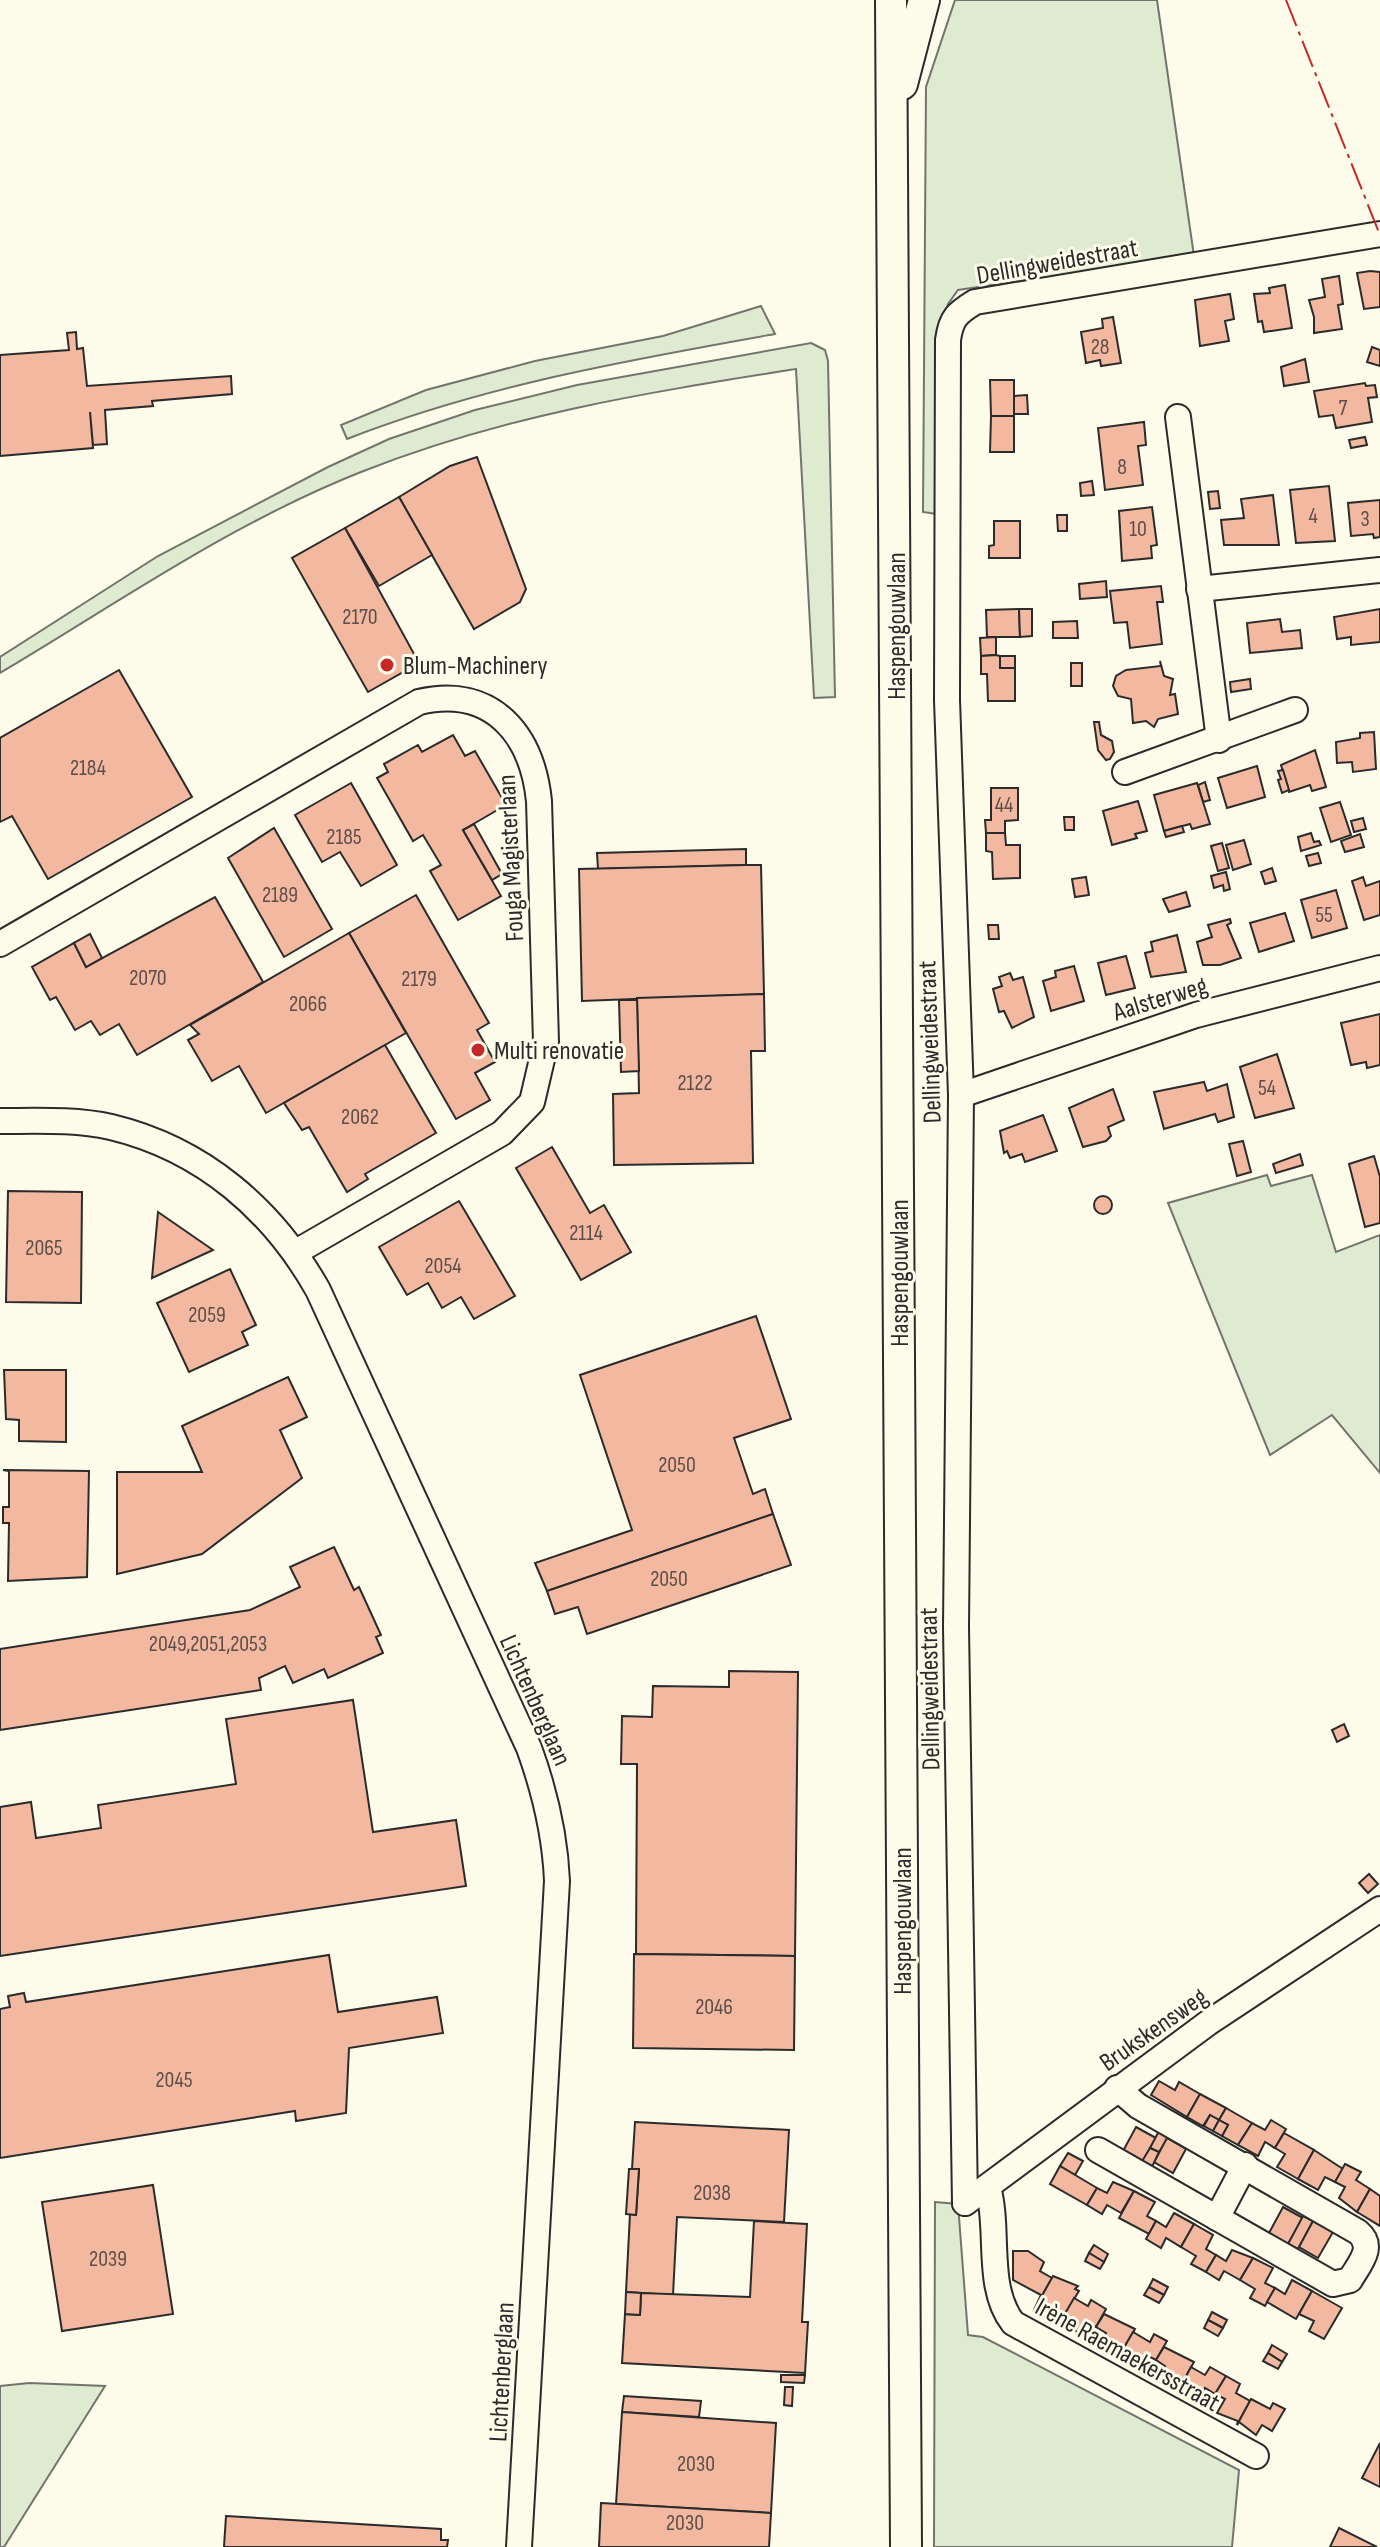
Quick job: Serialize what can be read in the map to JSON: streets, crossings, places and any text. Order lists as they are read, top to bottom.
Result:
{
  "streets": {
    "main road": ["Haspengouwlaan"],
    "street": [
      "Dellingweidestraat",
      "Fouga Magisterlaan",
      "Aalsterweg",
      "Lichtenberglaan",
      "Brukskensweg",
      "Irène Raemaekersstraat"
    ]
  },
  "crossings": [
    ["Dellingweidestraat", "Aalsterweg"],
    ["Dellingweidestraat", "Brukskensweg"],
    ["Fouga Magisterlaan", "Lichtenberglaan"],
    ["Brukskensweg", "Irène Raemaekersstraat"]
  ],
  "places": ["Blum-Machinery", "Multi renovatie"],
  "house_numbers": [
    "28",
    "7",
    "8",
    "4",
    "3",
    "10",
    "2170",
    "2184",
    "44",
    "2185",
    "2189",
    "55",
    "2070",
    "2179",
    "2066",
    "2122",
    "54",
    "2062",
    "2114",
    "2065",
    "2054",
    "2059",
    "2050",
    "2050",
    "2049,2051,2053",
    "2046",
    "2045",
    "2038",
    "2039",
    "2030",
    "2030"
  ]
}
